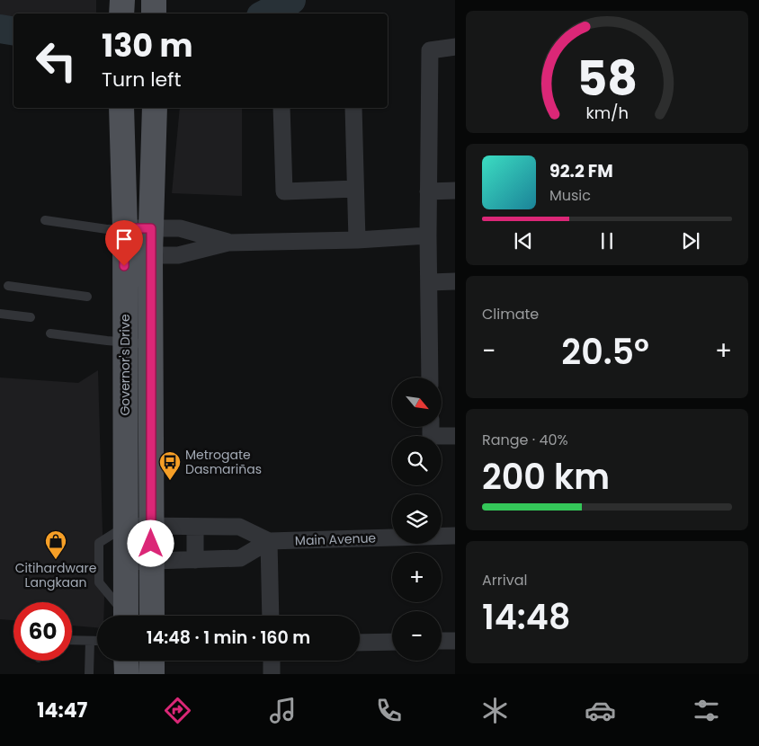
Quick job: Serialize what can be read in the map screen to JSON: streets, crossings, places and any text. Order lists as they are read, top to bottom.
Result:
{
  "streets": {
    "main road": ["Governor's Drive"],
    "street": ["Main Avenue"]
  },
  "crossings": [
    ["Governor's Drive", "Main Avenue"]
  ],
  "places": {
    "bus stop": ["Metrogate Dasmariñas"],
    "shop": ["Citihardware Langkaan"]
  },
  "north": "bottom right",
  "page": {
    "turn": ["130 m", "Turn left"],
    "song": ["92.2 FM", "Music"],
    "tile": [
      "Climate",
      ["Range · 40%", "200 km"],
      ["Arrival", "14:48"]
    ],
    "heat": ["−", "20.5°", "+"],
    "map_buttons": ["+", "−"],
    "limit": "60",
    "trip": "14:48 · 1 min · 160 m",
    "tabs": "14:47",
    "gauge": ["58", "km/h"]
  }
}
